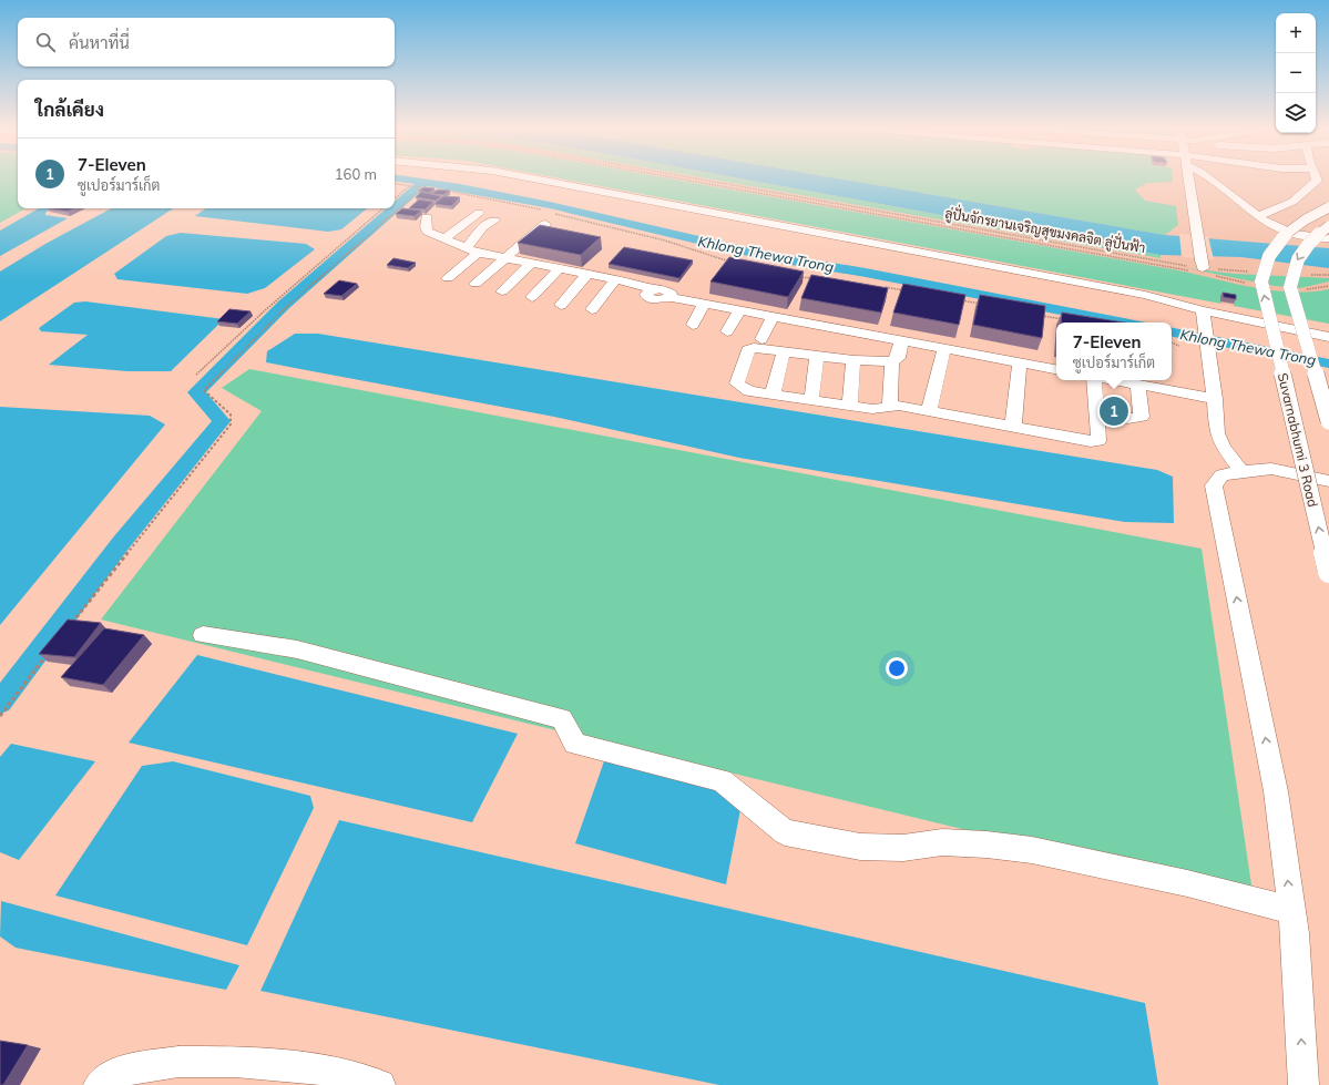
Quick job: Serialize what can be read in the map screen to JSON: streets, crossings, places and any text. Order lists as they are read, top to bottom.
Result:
{
  "streets": {
    "street": ["Suvarnabhumi 3 Road"],
    "path": ["ลู่ปั่นจักรยานเจริญสุขมงคลจิต ลู่ปั่นฟ้า"]
  },
  "water": ["Khlong Thewa Trong"],
  "page": {
    "map_buttons": ["+", "−"],
    "search": "ค้นหาที่นี่",
    "heading": "ใกล้เคียง",
    "list": [
      {
        "mark": "1",
        "name": "7-Eleven",
        "note": "ซูเปอร์มาร์เก็ต",
        "value": "160 m"
      }
    ],
    "popup": ["7-Eleven", "ซูเปอร์มาร์เก็ต"],
    "pins": "1"
  }
}
